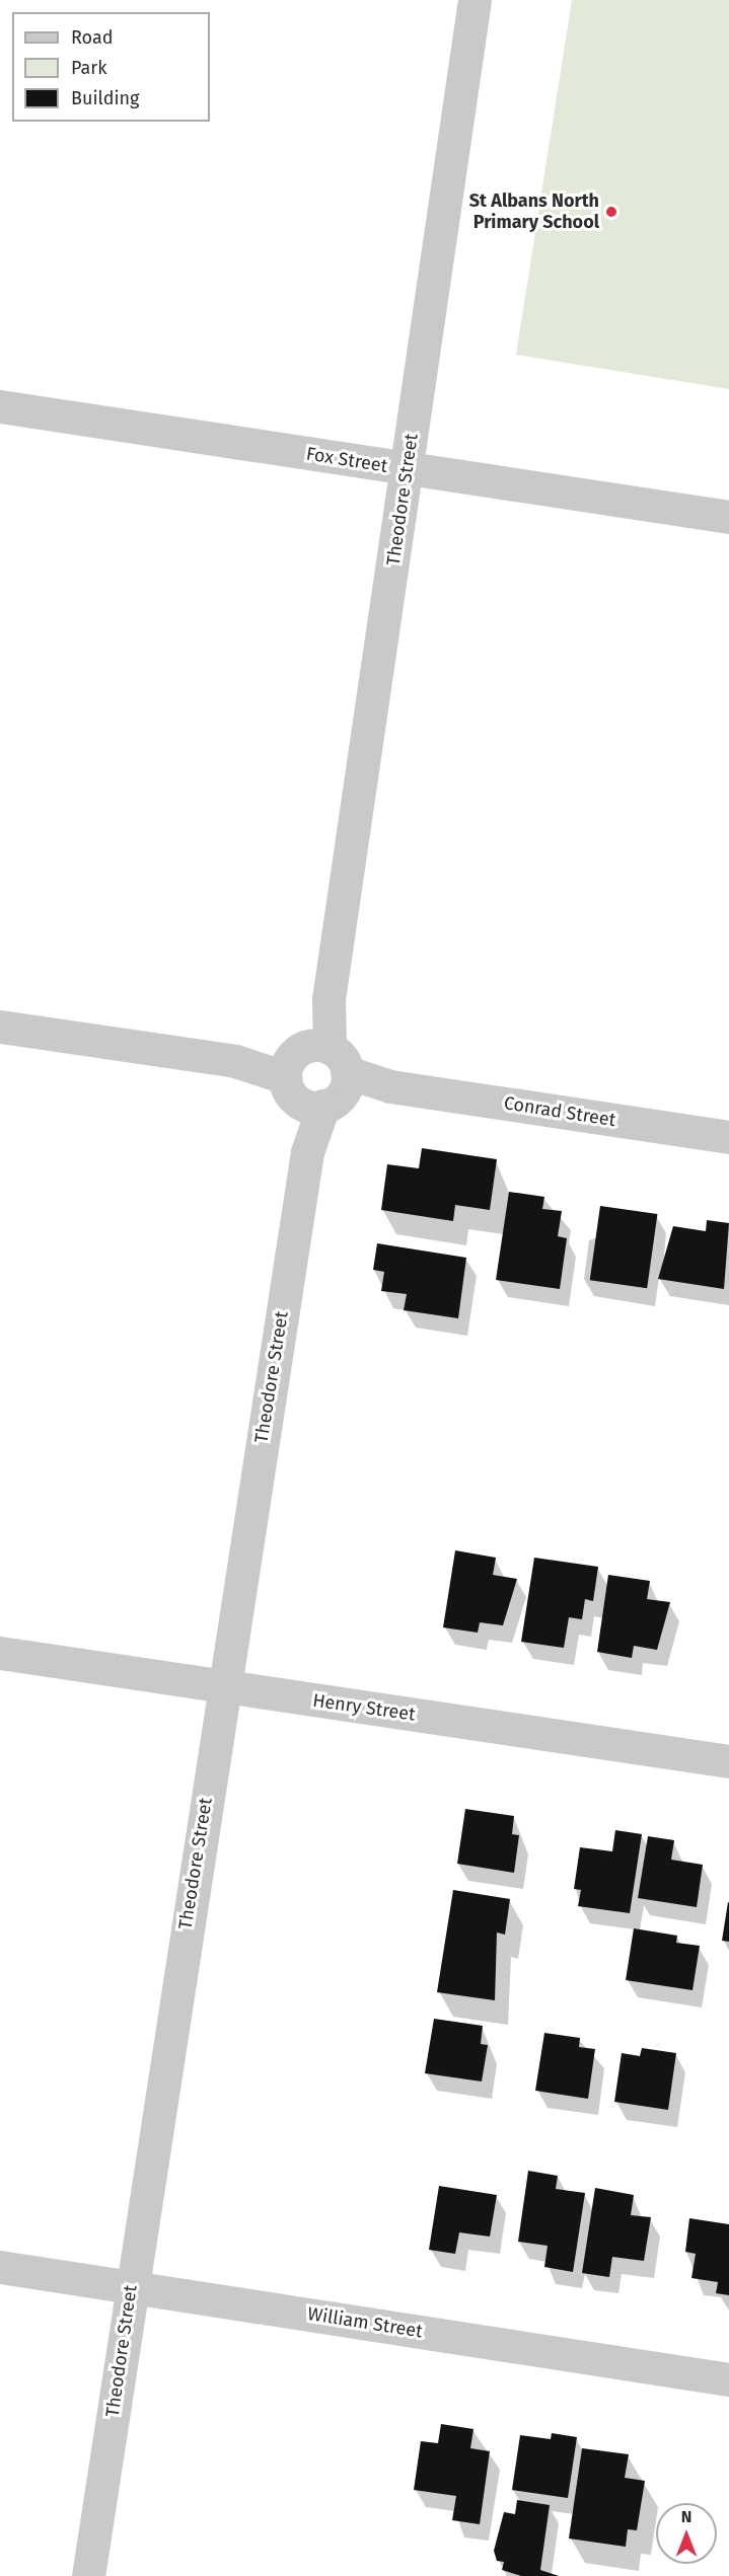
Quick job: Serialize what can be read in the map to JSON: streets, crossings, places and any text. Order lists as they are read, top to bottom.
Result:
{
  "streets": {
    "street": [
      "Fox Street",
      "Theodore Street",
      "Conrad Street",
      "Henry Street",
      "William Street"
    ]
  },
  "crossings": [
    ["Fox Street", "Theodore Street"],
    ["Theodore Street", "Conrad Street"],
    ["Theodore Street", "Henry Street"],
    ["Theodore Street", "William Street"]
  ],
  "places": ["St Albans North Primary School"],
  "legend": ["Road", "Park", "Building"],
  "north": "top"
}
